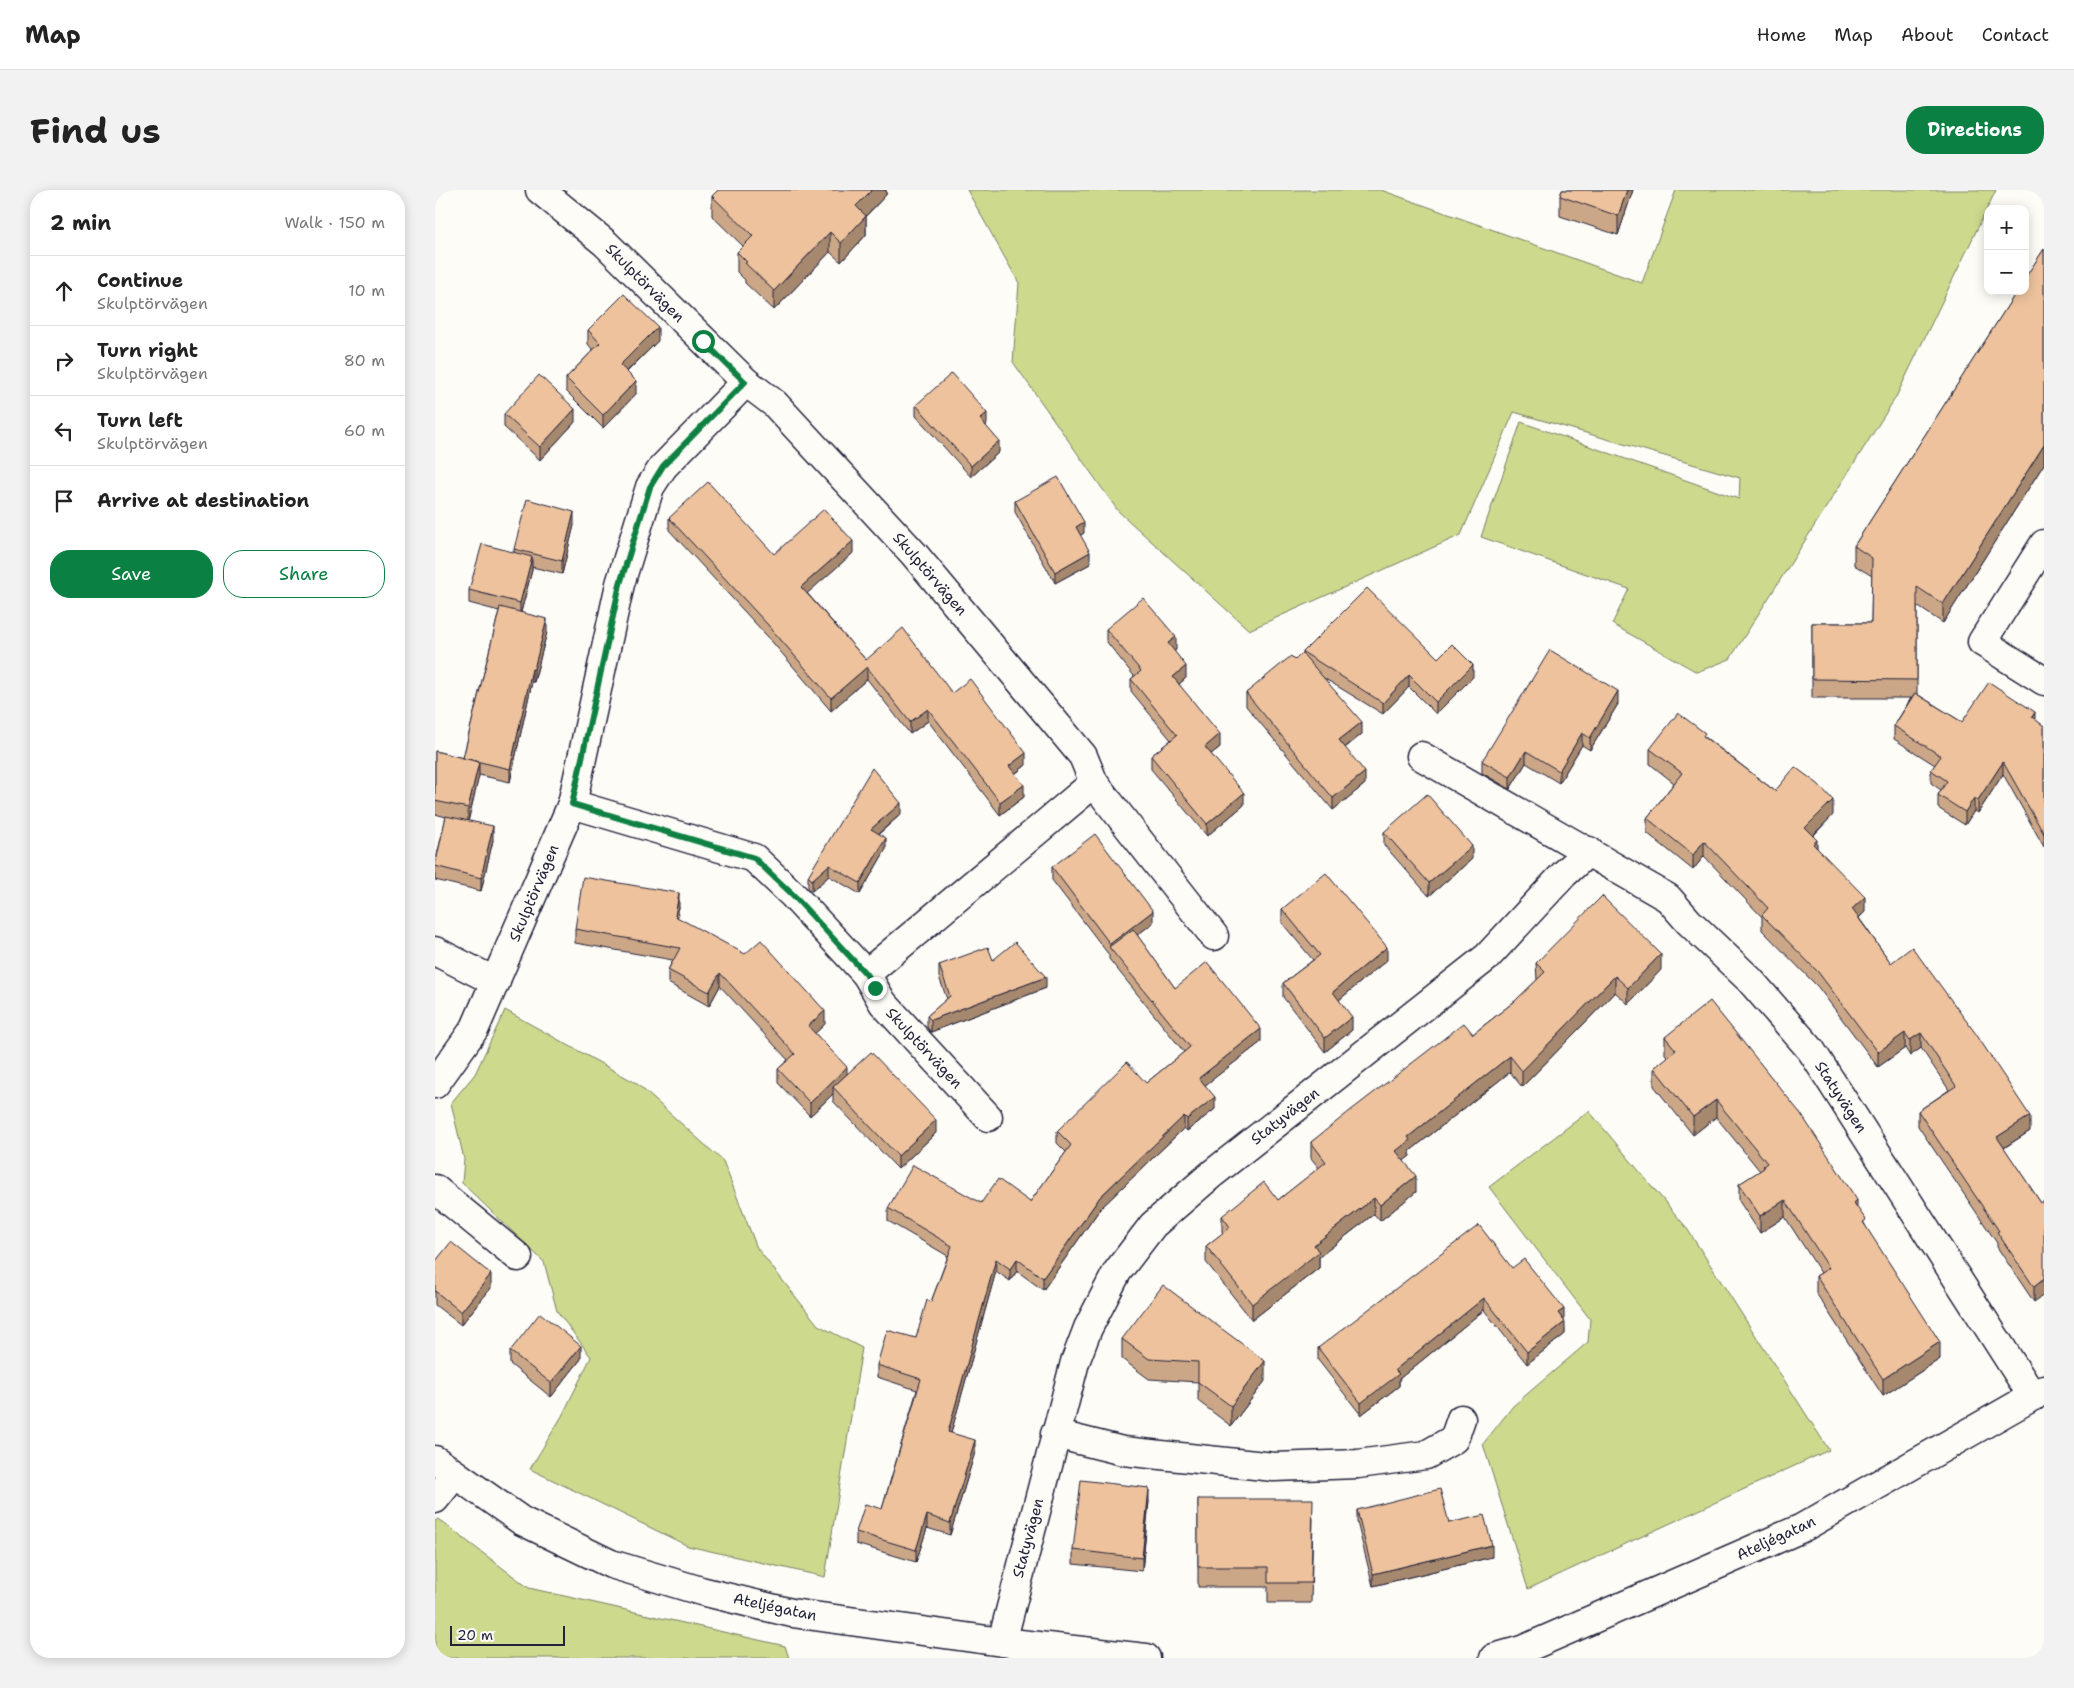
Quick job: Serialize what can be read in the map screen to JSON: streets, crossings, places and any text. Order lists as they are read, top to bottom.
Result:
{
  "streets": {
    "street": ["Skulptörvägen", "Statyvägen", "Ateljégatan"]
  },
  "crossings": [
    ["Statyvägen", "Ateljégatan"]
  ],
  "scale_bar": "20 m",
  "page": {
    "header": "Map",
    "nav": [
      "Home",
      "Map",
      "About",
      "Contact"
    ],
    "buttons": [
      "Directions",
      ["Save", "Share"]
    ],
    "title": "Find us",
    "heading": ["2 min", "Walk · 150 m"],
    "map_buttons": ["+", "−"],
    "list": [
      ["Continue", "Skulptörvägen", "10 m"],
      ["Turn right", "Skulptörvägen", "80 m"],
      ["Turn left", "Skulptörvägen", "60 m"],
      "Arrive at destination"
    ],
    "scale": "20 m"
  }
}
